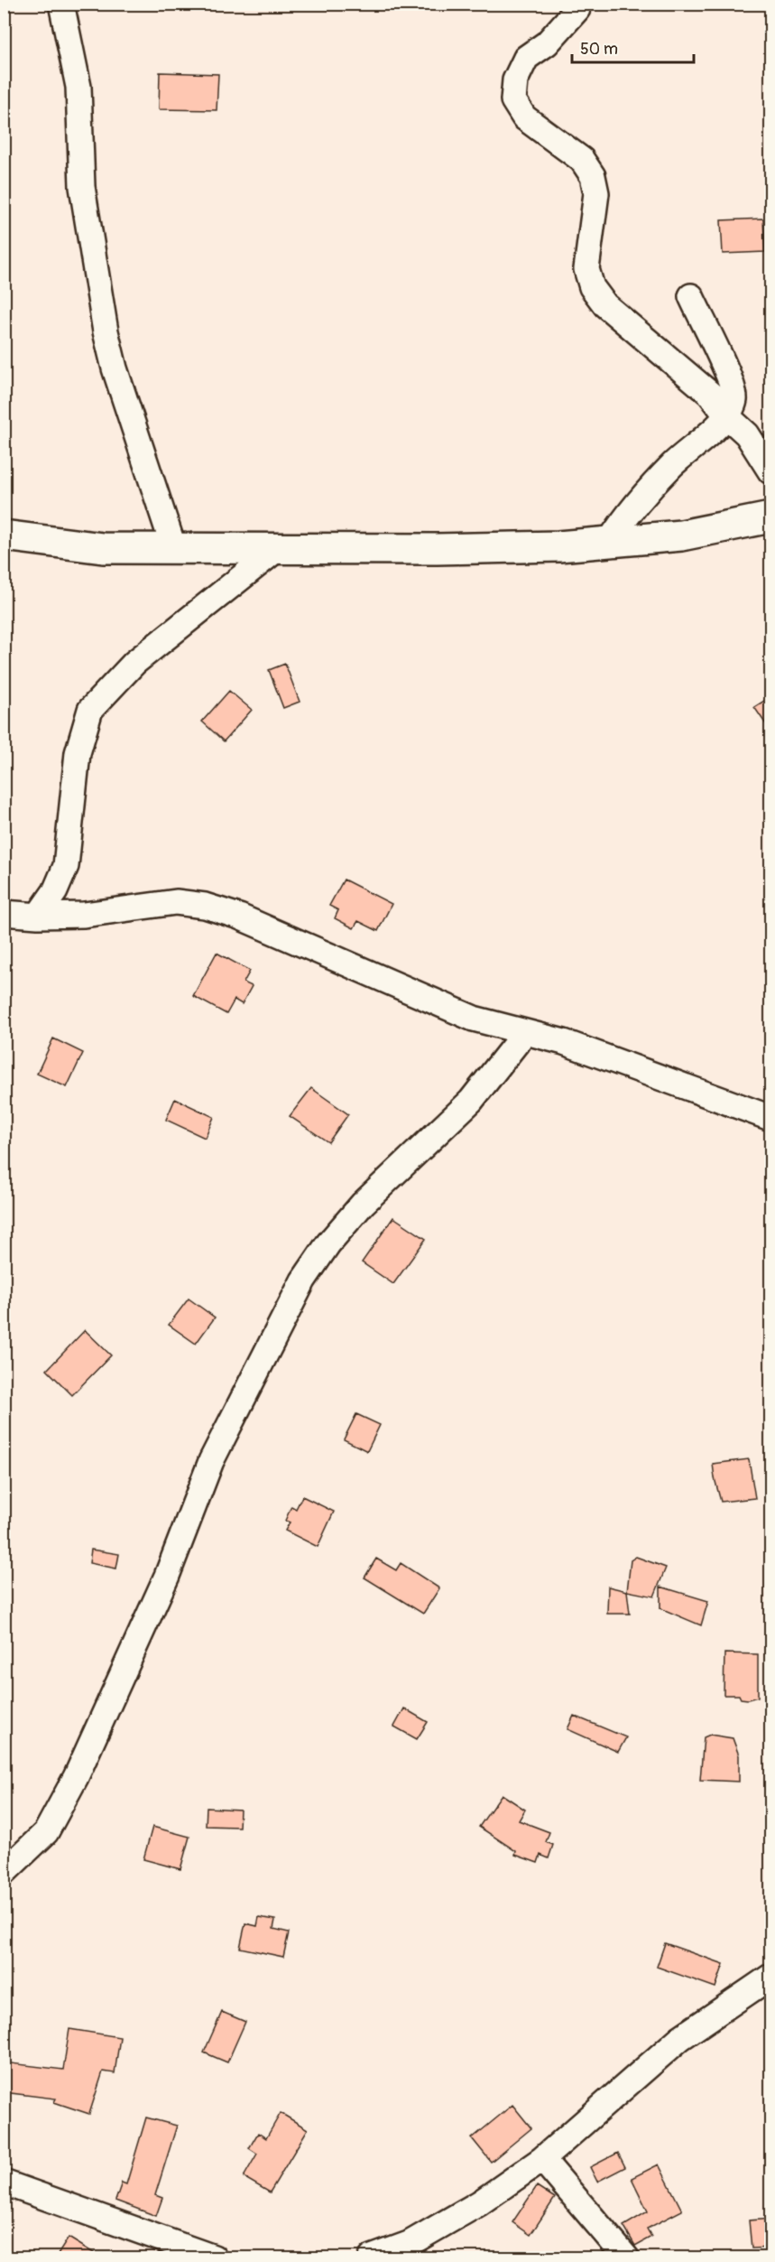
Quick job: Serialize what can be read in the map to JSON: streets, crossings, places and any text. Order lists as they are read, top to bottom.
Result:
{
  "scale_bar": "50 m"
}
